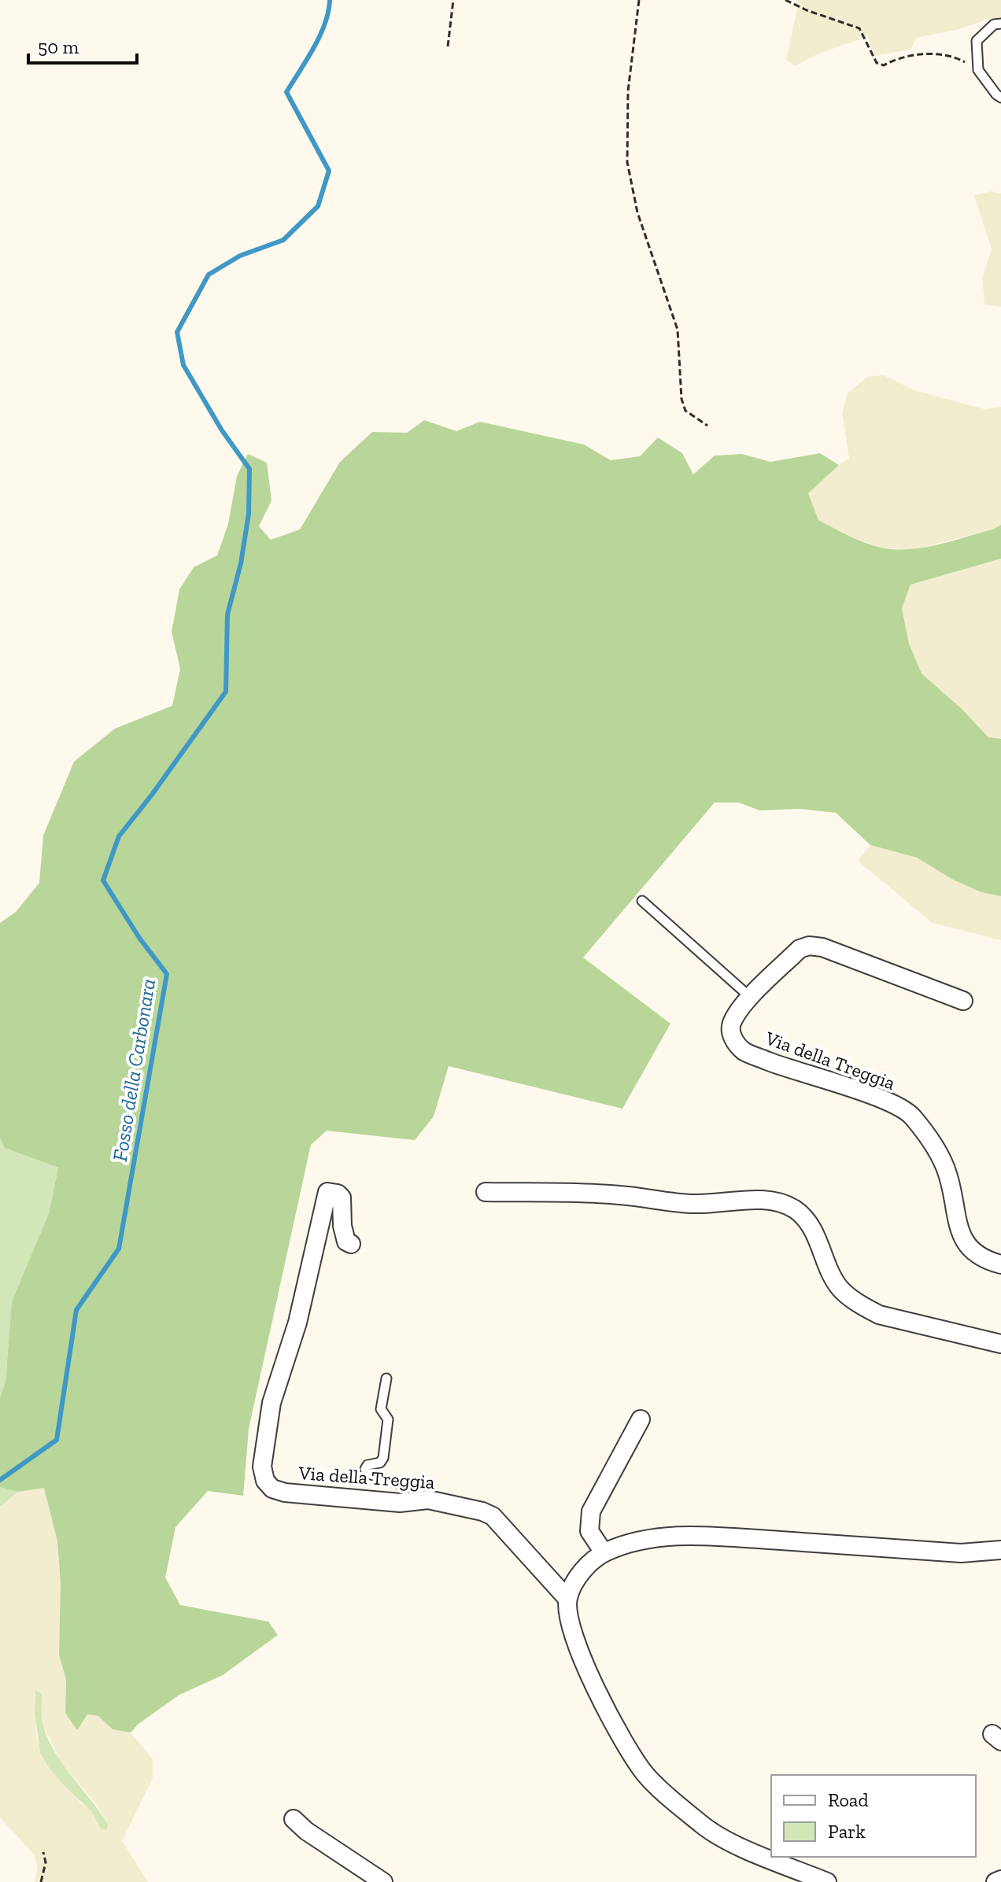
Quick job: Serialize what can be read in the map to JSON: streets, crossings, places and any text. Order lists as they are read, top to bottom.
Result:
{
  "streets": {
    "street": ["Via della Treggia"]
  },
  "water": ["Fosso della Carbonara"],
  "legend": ["Road", "Park"],
  "scale_bar": "50 m"
}
